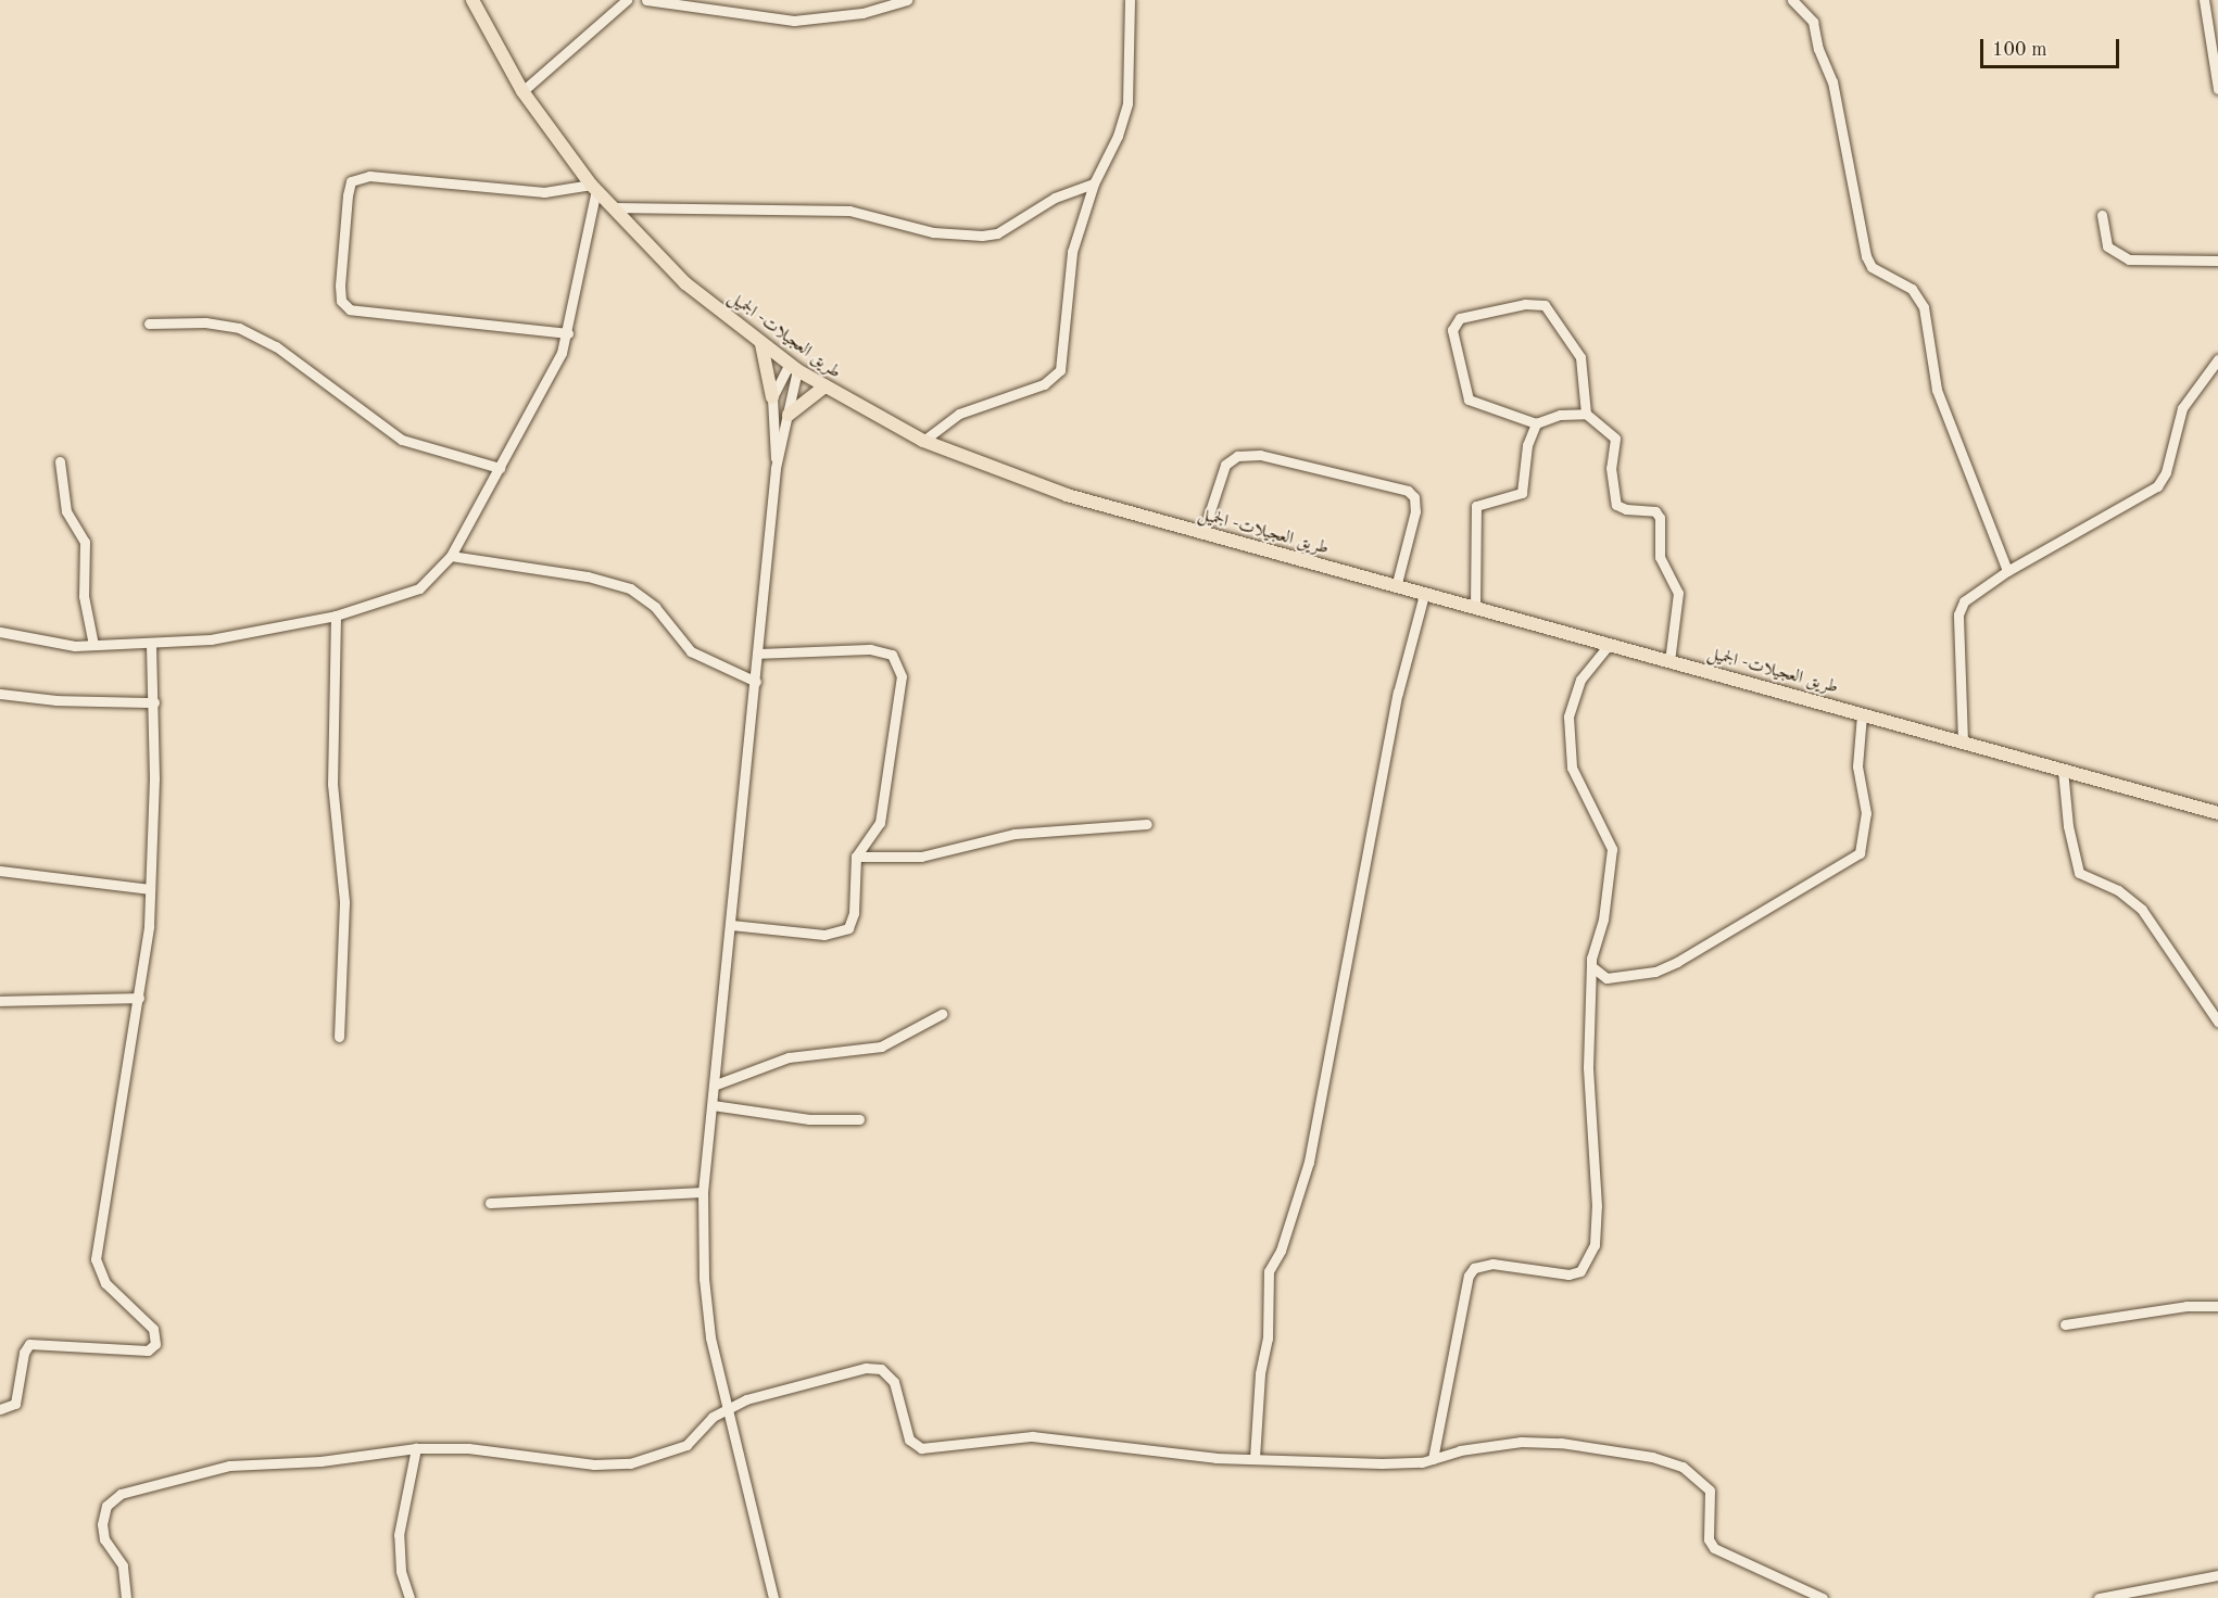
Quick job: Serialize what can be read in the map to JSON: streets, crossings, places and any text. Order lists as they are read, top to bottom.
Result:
{
  "streets": {
    "main road": ["طريق العجيلات- الجميل"]
  },
  "scale_bar": "100 m"
}
